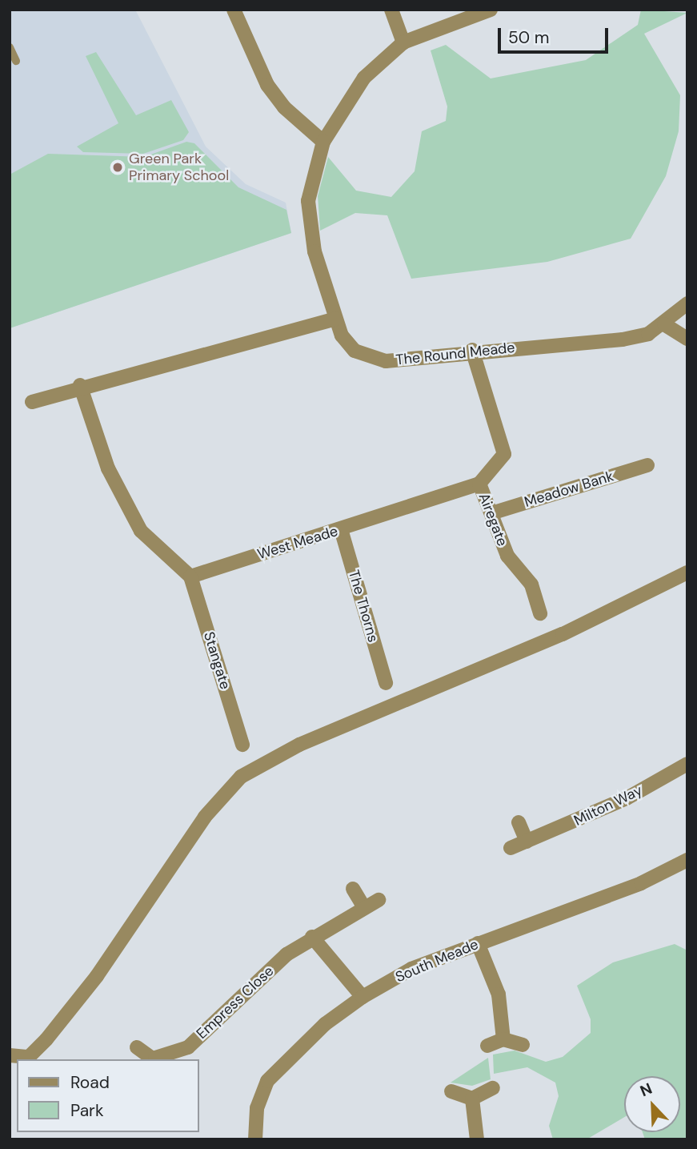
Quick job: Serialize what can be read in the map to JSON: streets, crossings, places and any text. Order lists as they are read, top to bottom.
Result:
{
  "streets": {
    "street": [
      "The Round Meade",
      "Meadow Bank",
      "Airegate",
      "West Meade",
      "The Thorns",
      "Stangate",
      "Milton Way",
      "South Meade",
      "Empress Close"
    ]
  },
  "crossings": [
    ["Meadow Bank", "Airegate"],
    ["Airegate", "West Meade"],
    ["West Meade", "The Thorns"],
    ["West Meade", "Stangate"]
  ],
  "places": ["Green Park Primary School"],
  "legend": ["Road", "Park"],
  "scale_bar": "50 m",
  "north": "top left"
}
